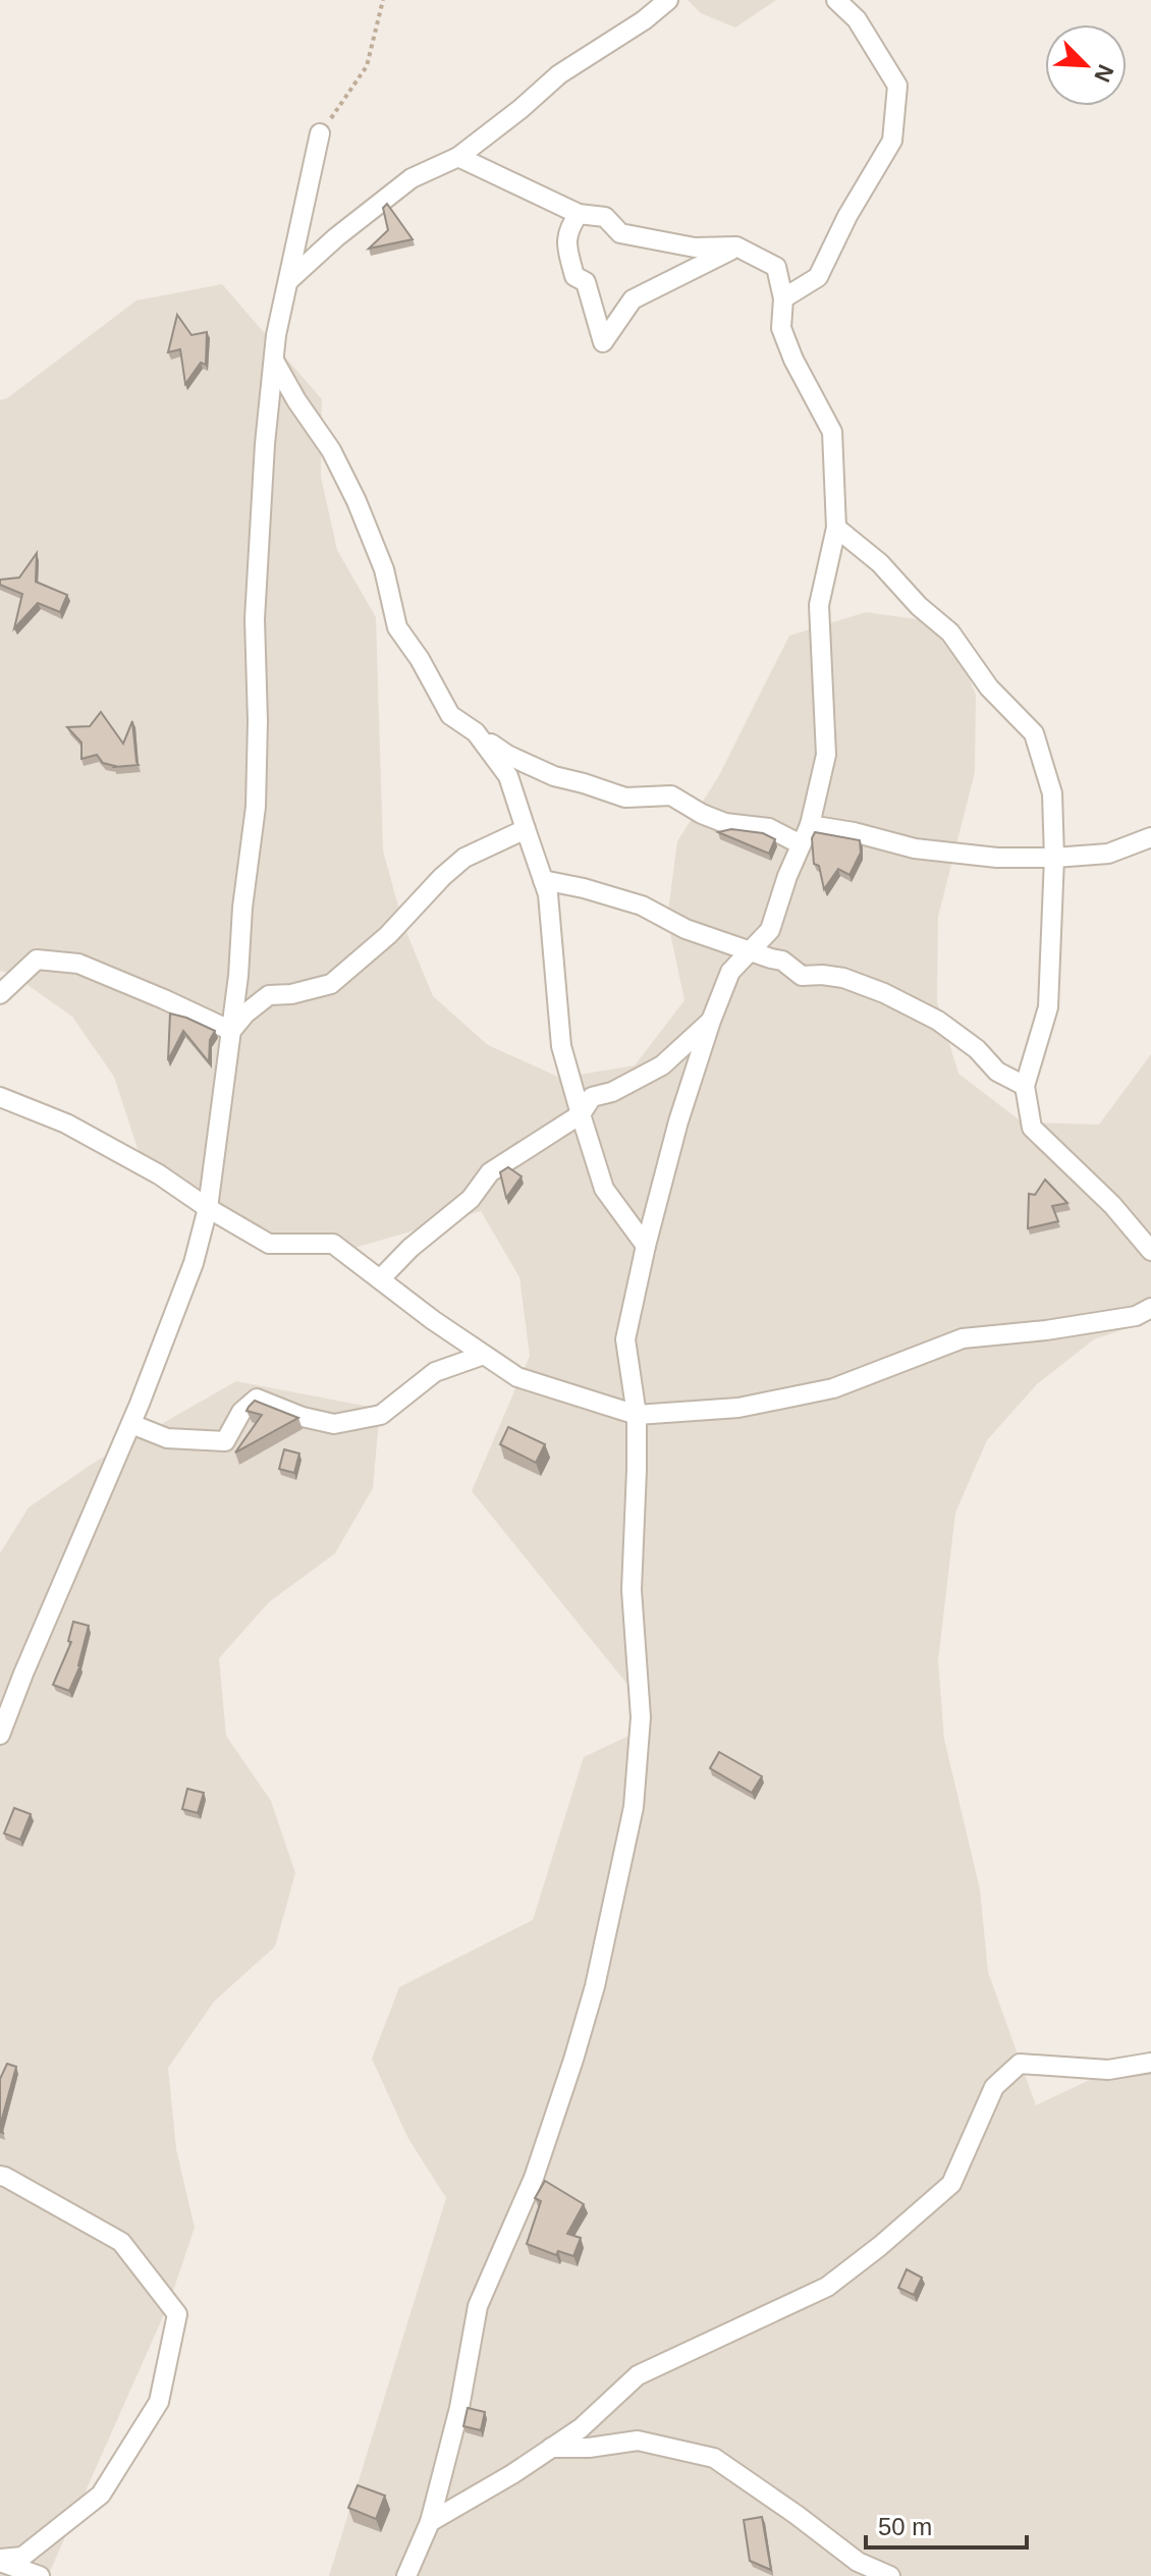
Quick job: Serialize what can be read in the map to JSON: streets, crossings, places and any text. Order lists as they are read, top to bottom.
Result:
{
  "scale_bar": "50 m",
  "north": "bottom right"
}
